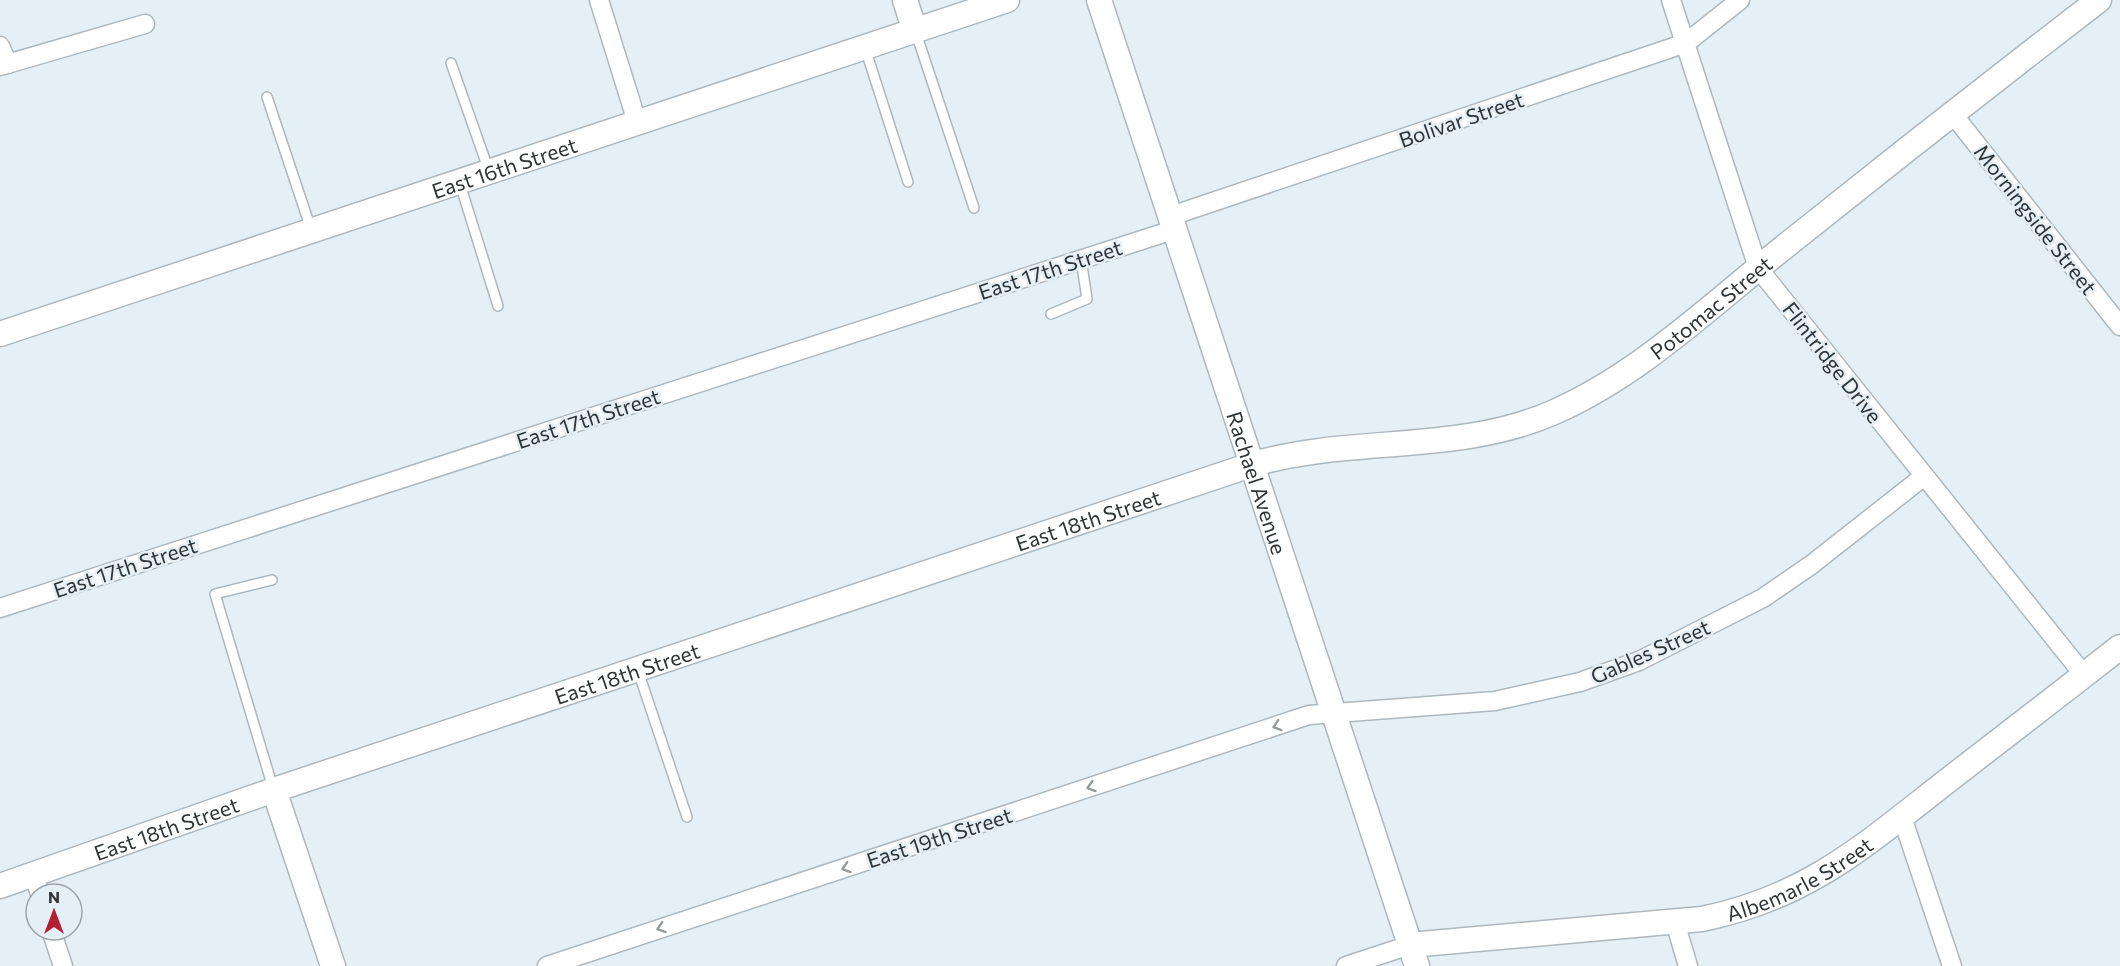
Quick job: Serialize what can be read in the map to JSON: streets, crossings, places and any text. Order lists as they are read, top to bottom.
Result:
{
  "streets": {
    "street": [
      "Bolivar Street",
      "East 16th Street",
      "Morningside Street",
      "East 17th Street",
      "Potomac Street",
      "Flintridge Drive",
      "Rachael Avenue",
      "East 18th Street",
      "Gables Street",
      "East 19th Street",
      "Albemarle Street"
    ]
  },
  "crossings": [
    ["Bolivar Street", "East 17th Street"],
    ["Bolivar Street", "Flintridge Drive"],
    ["Bolivar Street", "Rachael Avenue"],
    ["Morningside Street", "Potomac Street"],
    ["East 17th Street", "Rachael Avenue"],
    ["Potomac Street", "Flintridge Drive"],
    ["Potomac Street", "Rachael Avenue"],
    ["Potomac Street", "East 18th Street"],
    ["Flintridge Drive", "Gables Street"],
    ["Flintridge Drive", "Albemarle Street"],
    ["Rachael Avenue", "East 18th Street"],
    ["Rachael Avenue", "Gables Street"],
    ["Rachael Avenue", "East 19th Street"],
    ["Rachael Avenue", "Albemarle Street"],
    ["Gables Street", "East 19th Street"]
  ],
  "one_way": ["East 19th Street"],
  "north": "top"
}
